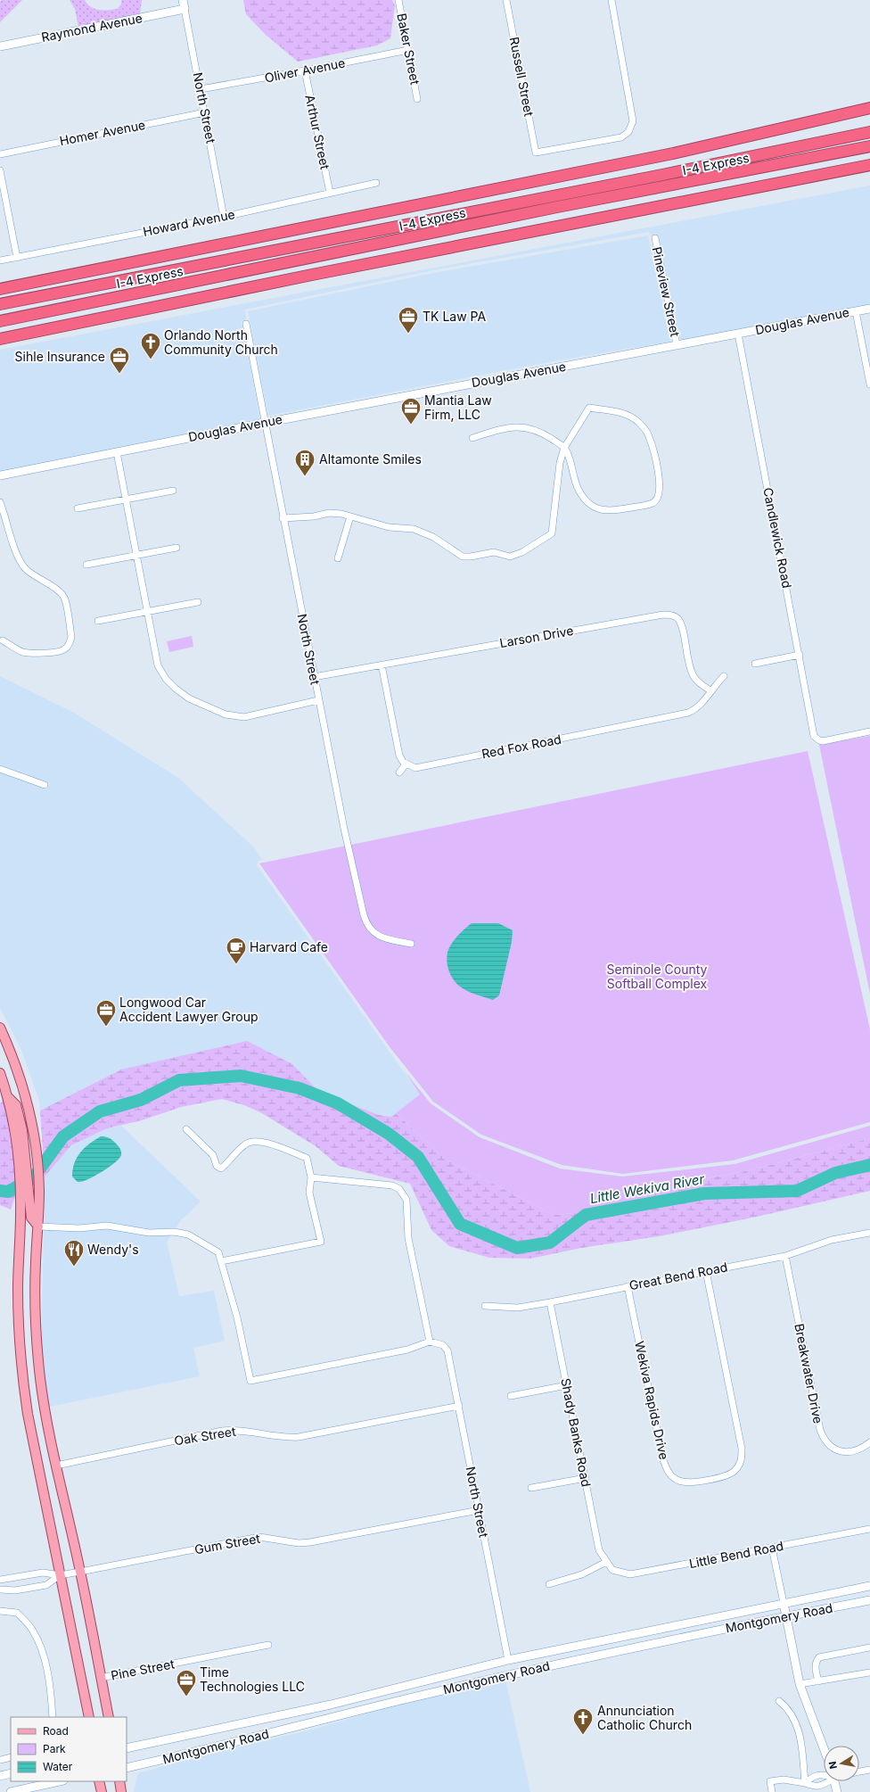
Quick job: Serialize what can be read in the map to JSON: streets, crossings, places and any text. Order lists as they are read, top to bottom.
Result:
{
  "streets": {
    "highway": ["I-4 Express"],
    "main road": [
      "Raymond Avenue",
      "North Street",
      "Douglas Avenue",
      "Montgomery Road"
    ],
    "street": [
      "Baker Street",
      "Oliver Avenue",
      "Russell Street",
      "Arthur Street",
      "Homer Avenue",
      "Howard Avenue",
      "Pineview Street",
      "Candlewick Road",
      "Larson Drive",
      "Red Fox Road",
      "Great Bend Road",
      "Breakwater Drive",
      "Wekiva Rapids Drive",
      "Shady Banks Road",
      "Oak Street",
      "Gum Street",
      "Little Bend Road",
      "Pine Street"
    ]
  },
  "crossings": [
    ["Raymond Avenue", "North Street"],
    ["Baker Street", "Oliver Avenue"],
    ["Oliver Avenue", "North Street"],
    ["Oliver Avenue", "Arthur Street"],
    ["North Street", "Homer Avenue"],
    ["North Street", "Howard Avenue"],
    ["North Street", "Douglas Avenue"],
    ["North Street", "Larson Drive"],
    ["North Street", "Oak Street"],
    ["North Street", "Gum Street"],
    ["North Street", "Montgomery Road"],
    ["Arthur Street", "Howard Avenue"],
    ["Pineview Street", "Douglas Avenue"],
    ["Douglas Avenue", "Candlewick Road"],
    ["Larson Drive", "Red Fox Road"],
    ["Great Bend Road", "Breakwater Drive"],
    ["Great Bend Road", "Wekiva Rapids Drive"],
    ["Great Bend Road", "Shady Banks Road"],
    ["Shady Banks Road", "Little Bend Road"]
  ],
  "water": ["Little Wekiva River"],
  "parks": ["Seminole County Softball Complex"],
  "places": {
    "office": [
      "TK Law PA",
      "Sihle Insurance",
      "Mantia Law Firm, LLC",
      "Longwood Car Accident Lawyer Group",
      "Time Technologies LLC"
    ],
    "church": ["Orlando North Community Church", "Annunciation Catholic Church"],
    "building": ["Altamonte Smiles"],
    "cafe": ["Harvard Cafe"],
    "restaurant": ["Wendy's"]
  },
  "legend": ["Road", "Park", "Water"],
  "north": "left"
}
